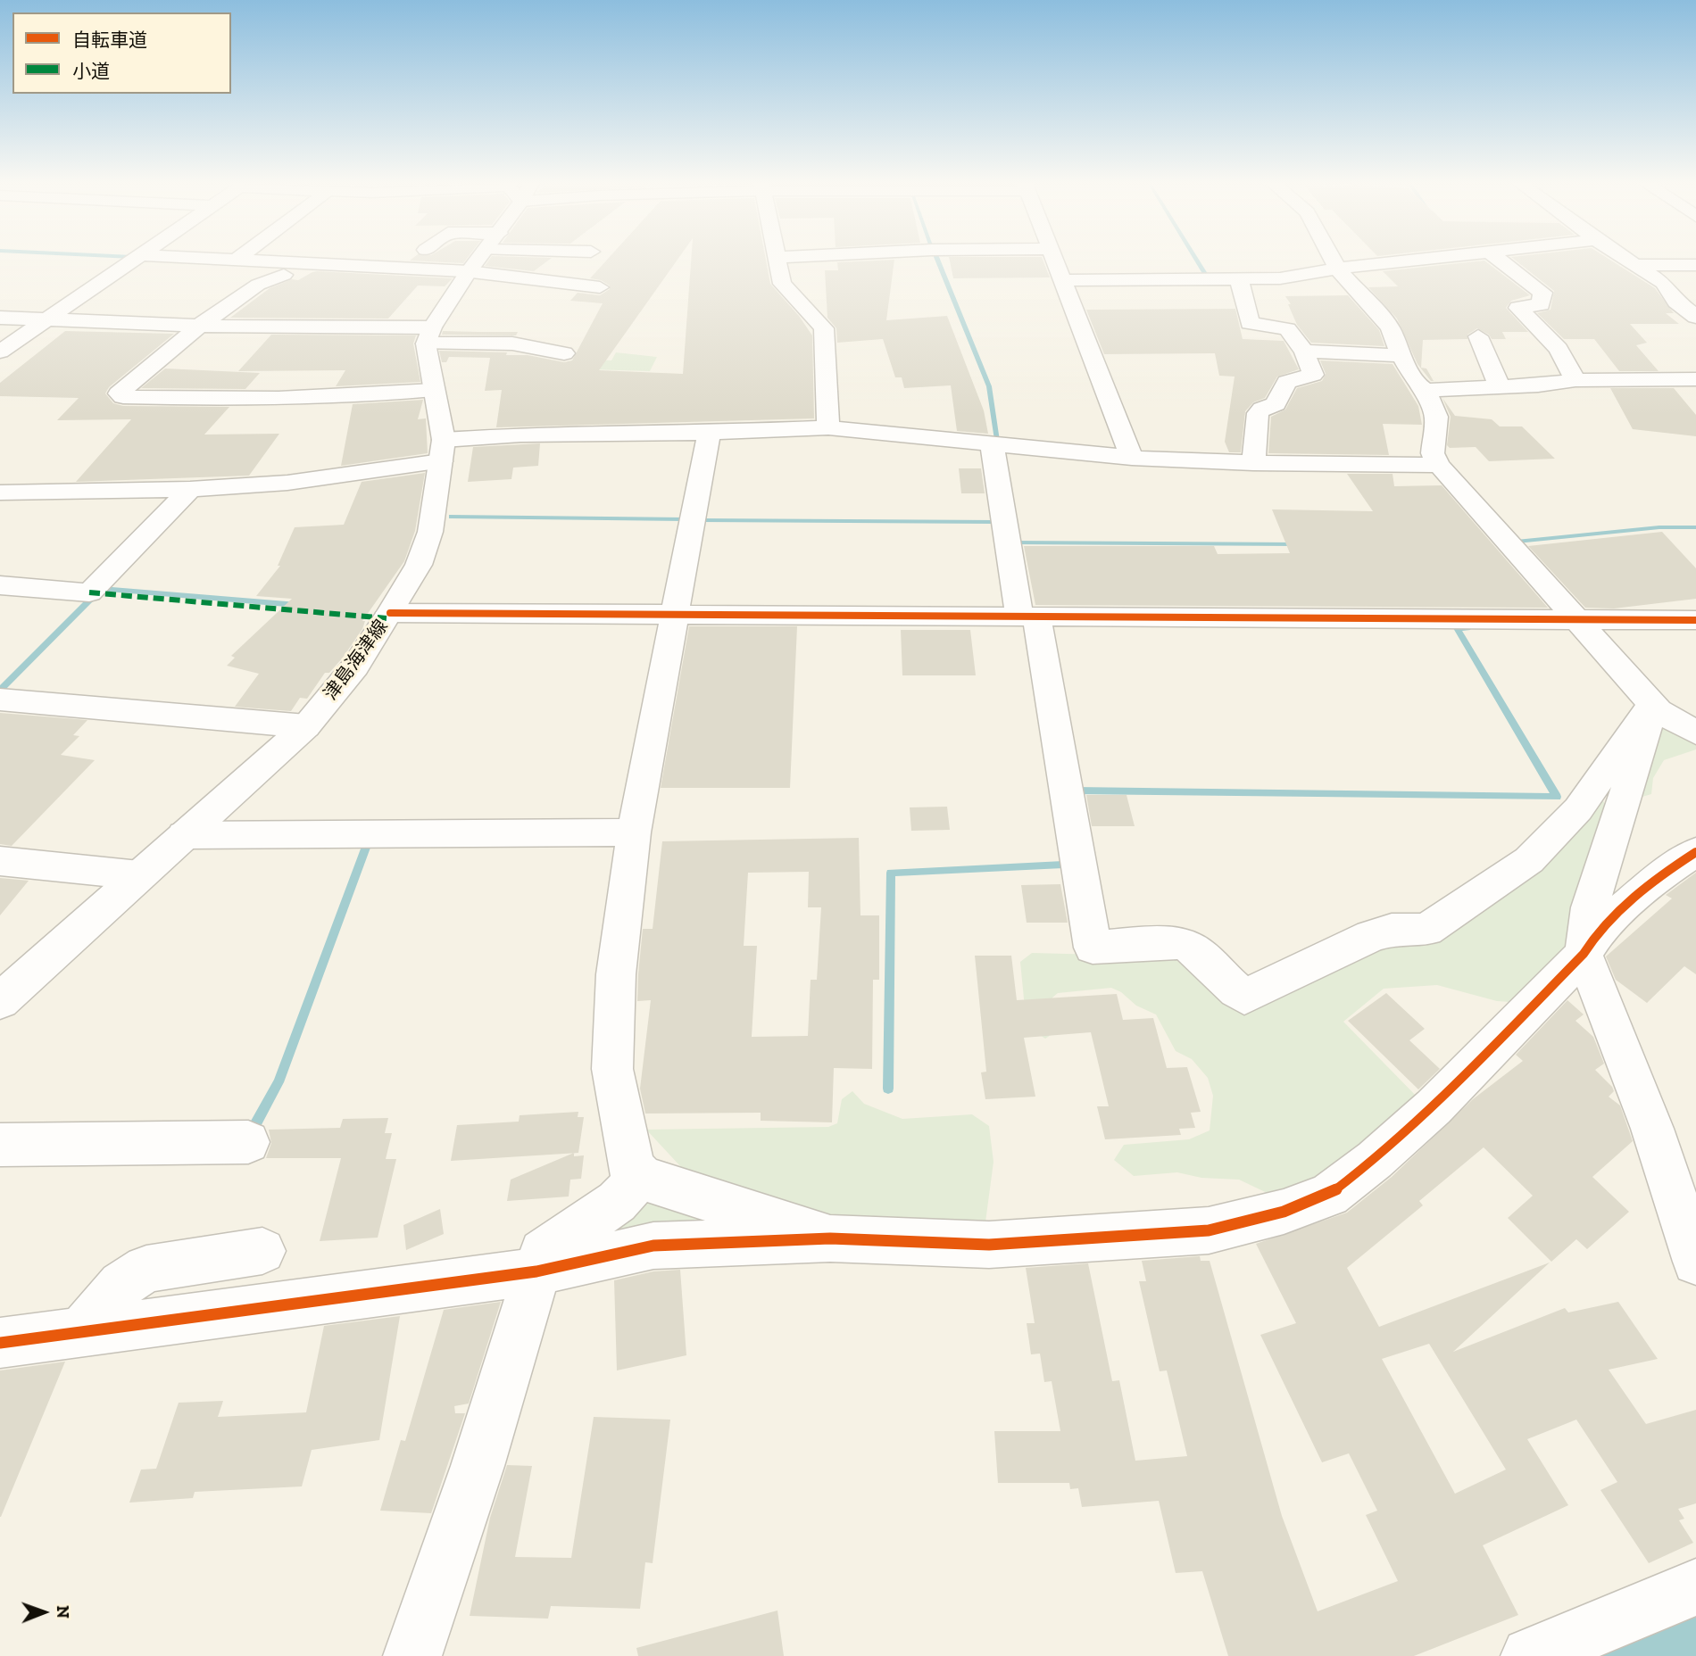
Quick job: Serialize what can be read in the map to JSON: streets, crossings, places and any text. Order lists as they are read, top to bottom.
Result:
{
  "streets": {
    "street": ["津島海津線"]
  },
  "legend": ["自転車道", "小道"],
  "north": "right"
}
